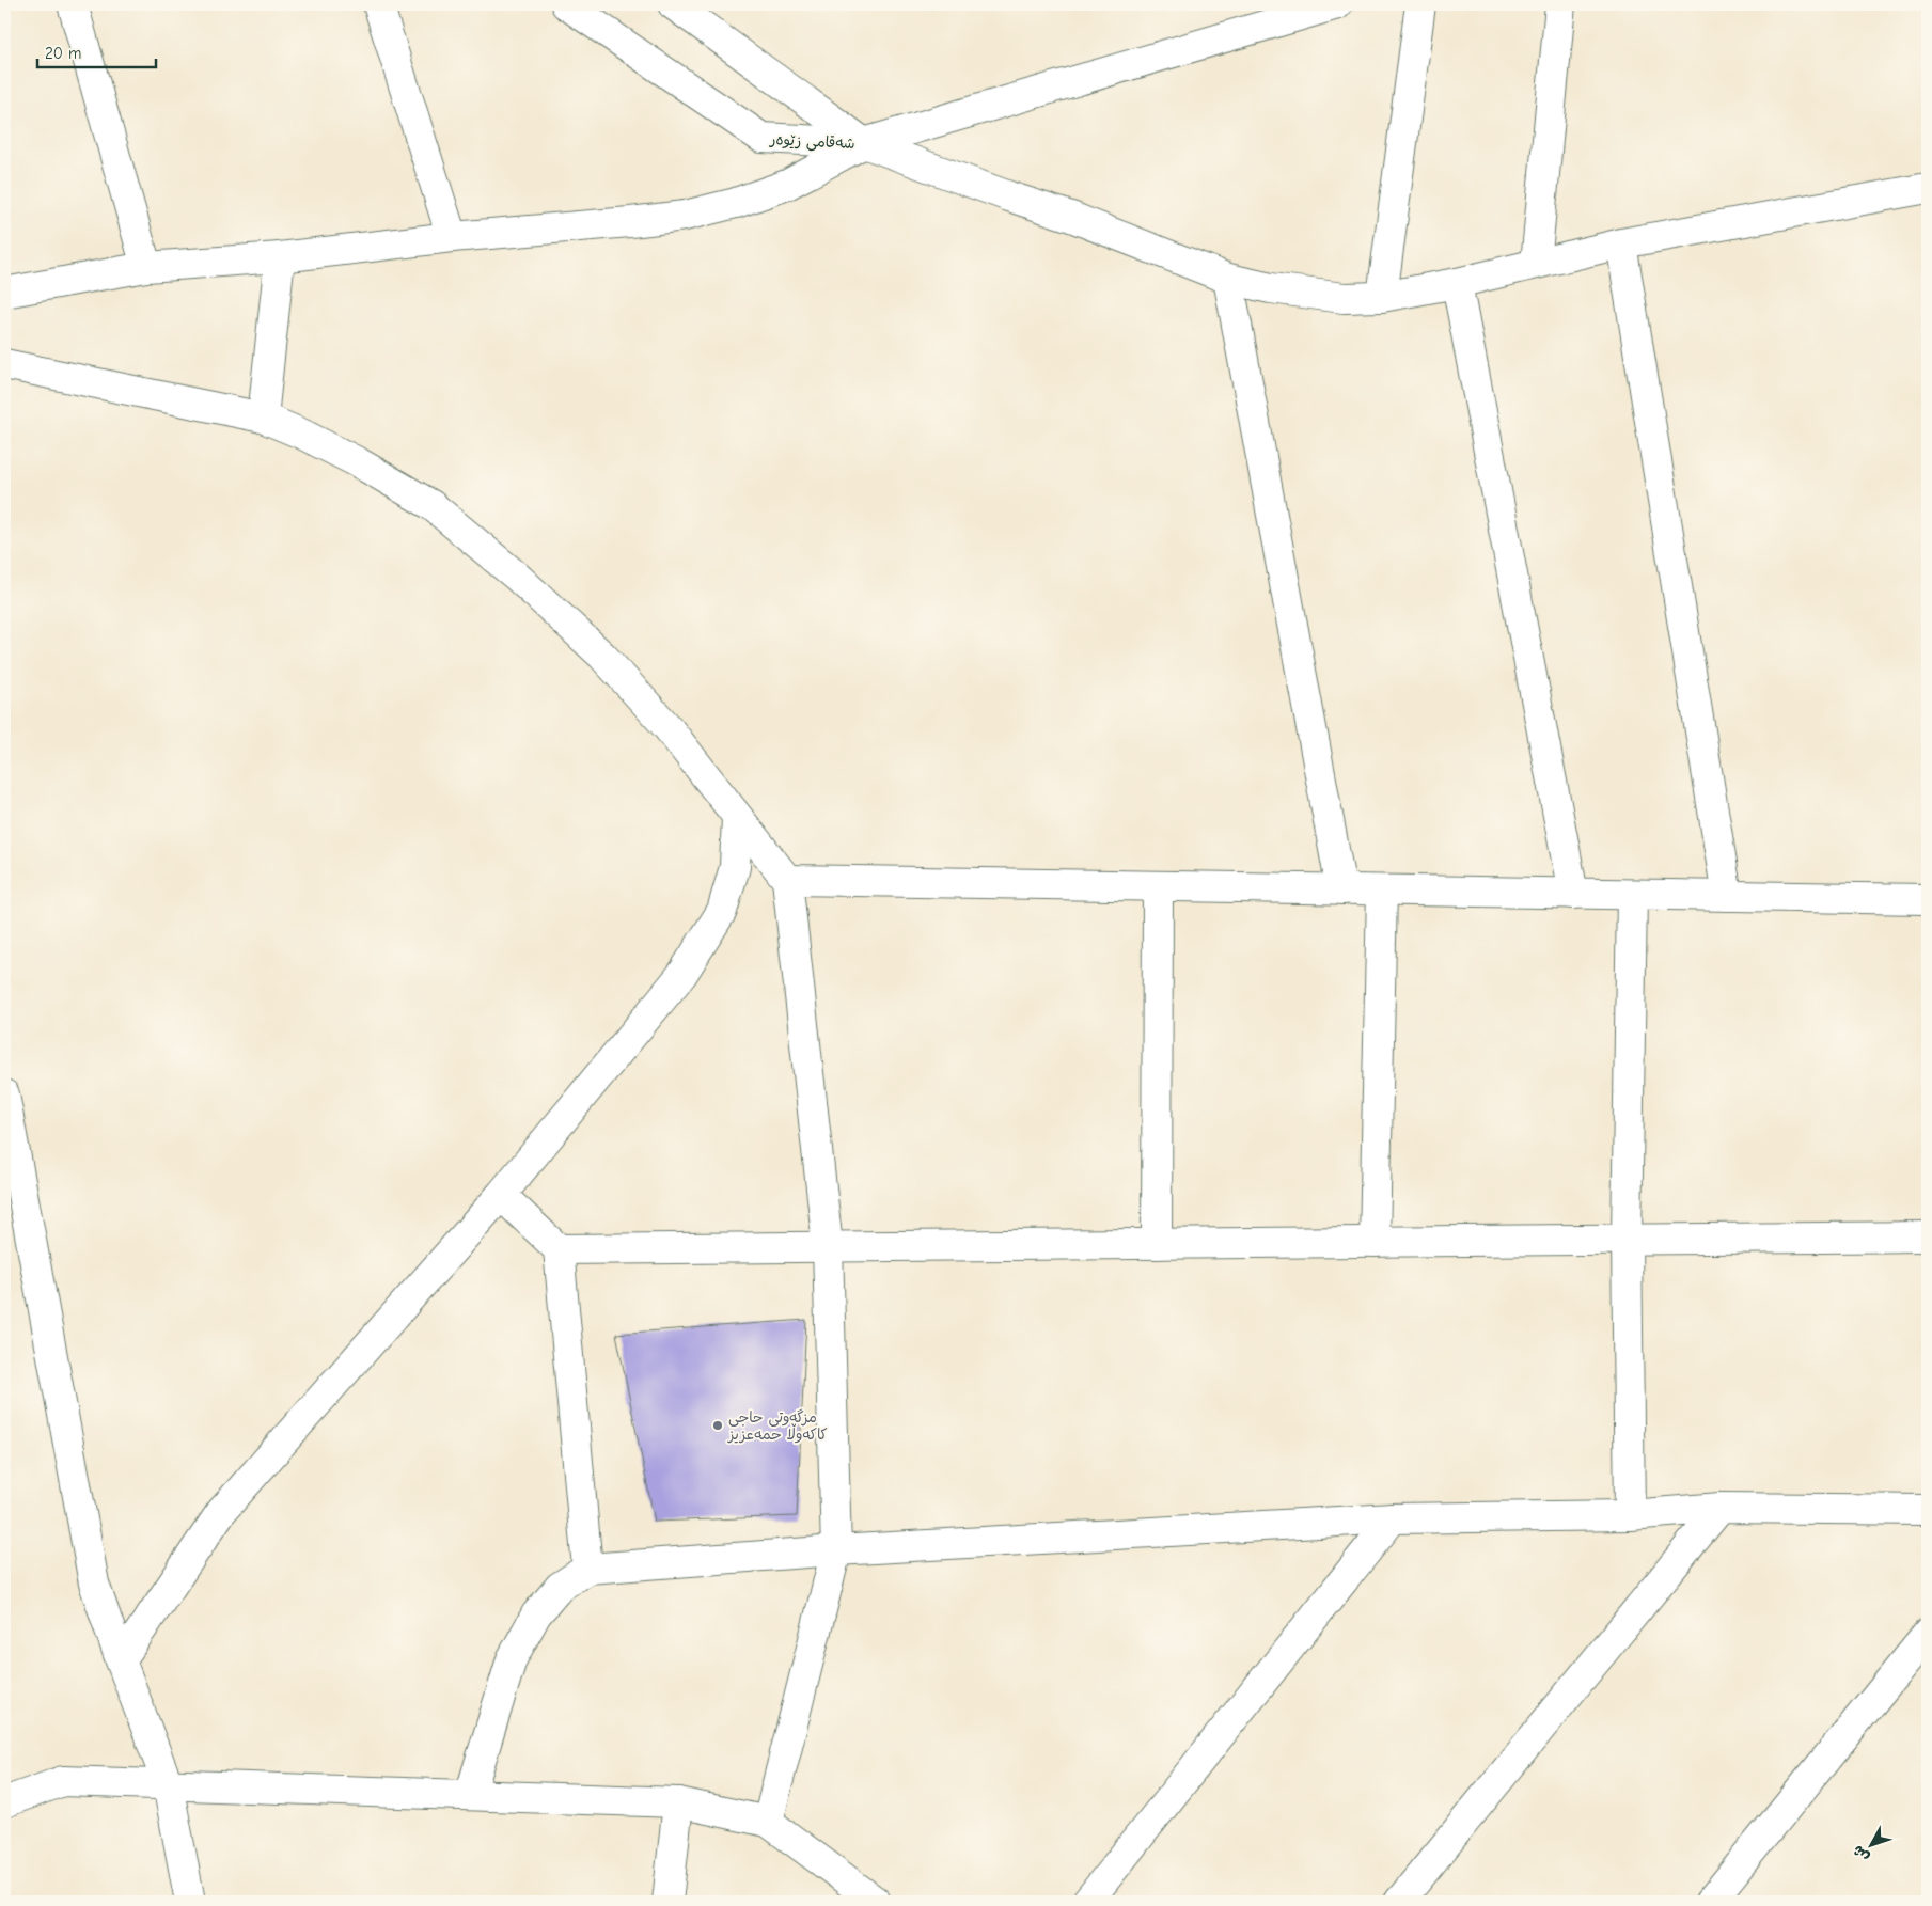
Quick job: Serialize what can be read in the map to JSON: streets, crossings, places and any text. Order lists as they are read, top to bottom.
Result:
{
  "streets": {
    "street": ["شەقامی زێوەر"]
  },
  "places": ["مزگەوتی حاجی کاکەوڵا حمەعزیز"],
  "scale_bar": "20 m",
  "north": "bottom left"
}
